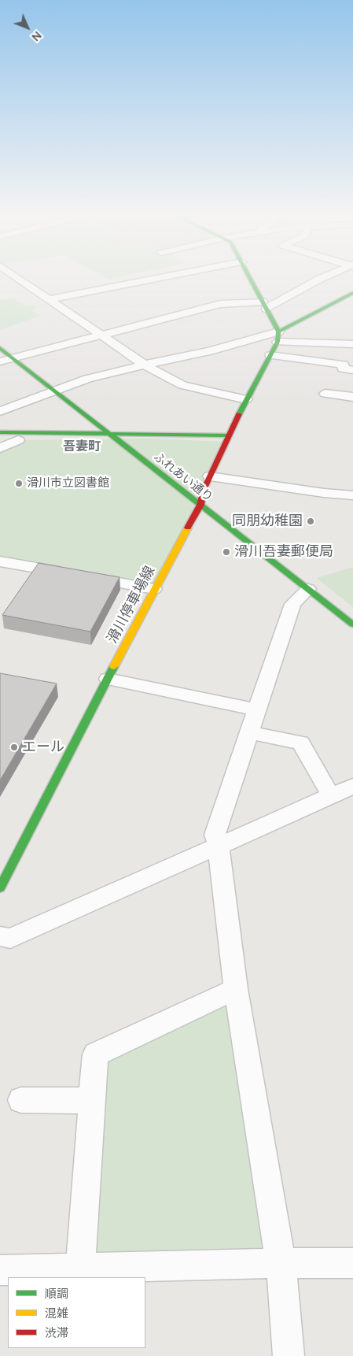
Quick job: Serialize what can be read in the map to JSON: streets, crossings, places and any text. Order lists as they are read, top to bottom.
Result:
{
  "streets": {
    "main road": ["ふれあい通り", "滑川停車場線"]
  },
  "crossings": [
    ["ふれあい通り", "滑川停車場線"]
  ],
  "districts": ["吾妻町"],
  "places": [
    "滑川市立図書館",
    "同朋幼稚園",
    "滑川吾妻郵便局",
    "エール"
  ],
  "legend": ["順調", "混雑", "渋滞"],
  "north": "bottom right"
}
